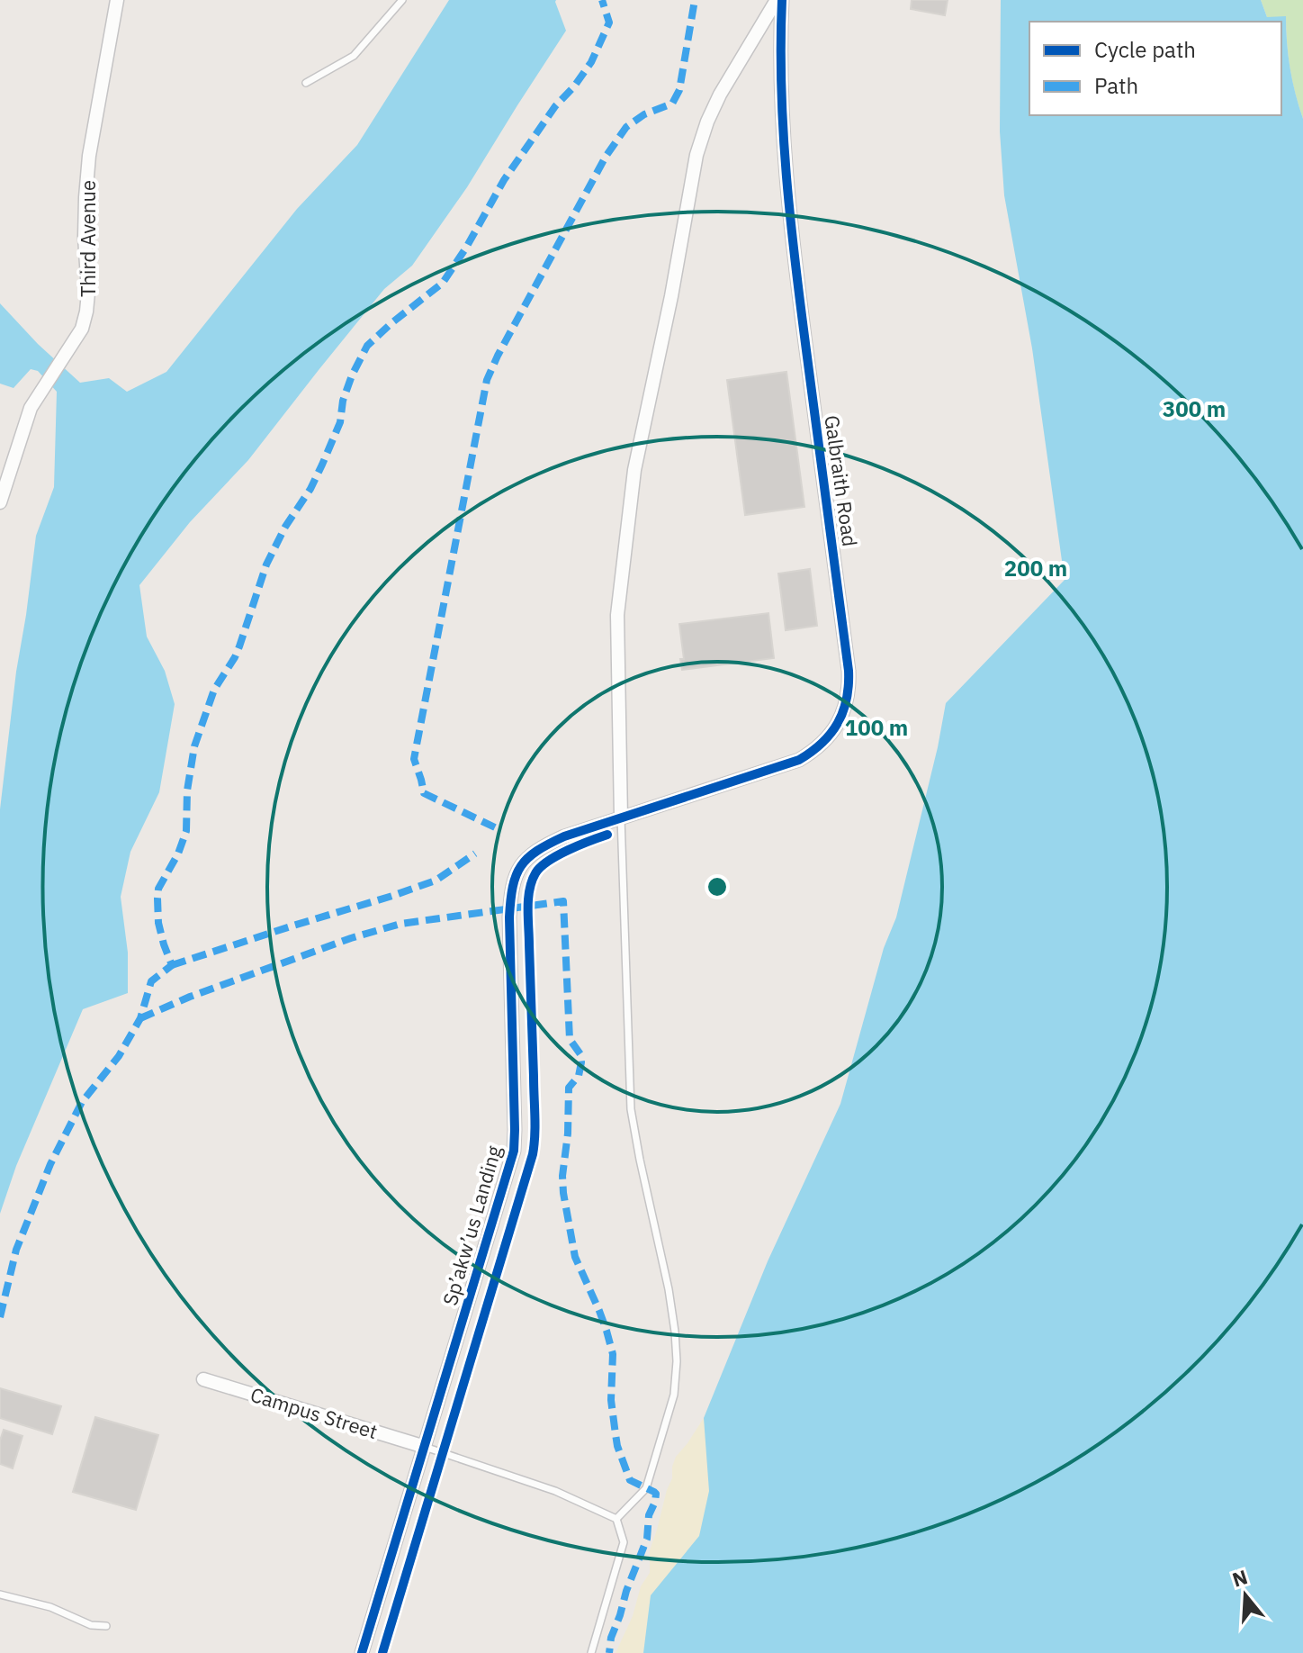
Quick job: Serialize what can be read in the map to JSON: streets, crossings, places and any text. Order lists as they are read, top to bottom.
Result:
{
  "streets": {
    "street": [
      "Third Avenue",
      "Galbraith Road",
      "Sp’akw’us Landing",
      "Campus Street"
    ]
  },
  "crossings": [
    ["Galbraith Road", "Sp’akw’us Landing"],
    ["Sp’akw’us Landing", "Campus Street"]
  ],
  "legend": ["Cycle path", "Path"],
  "north": "top",
  "rings": ["300 m", "200 m", "100 m"]
}
